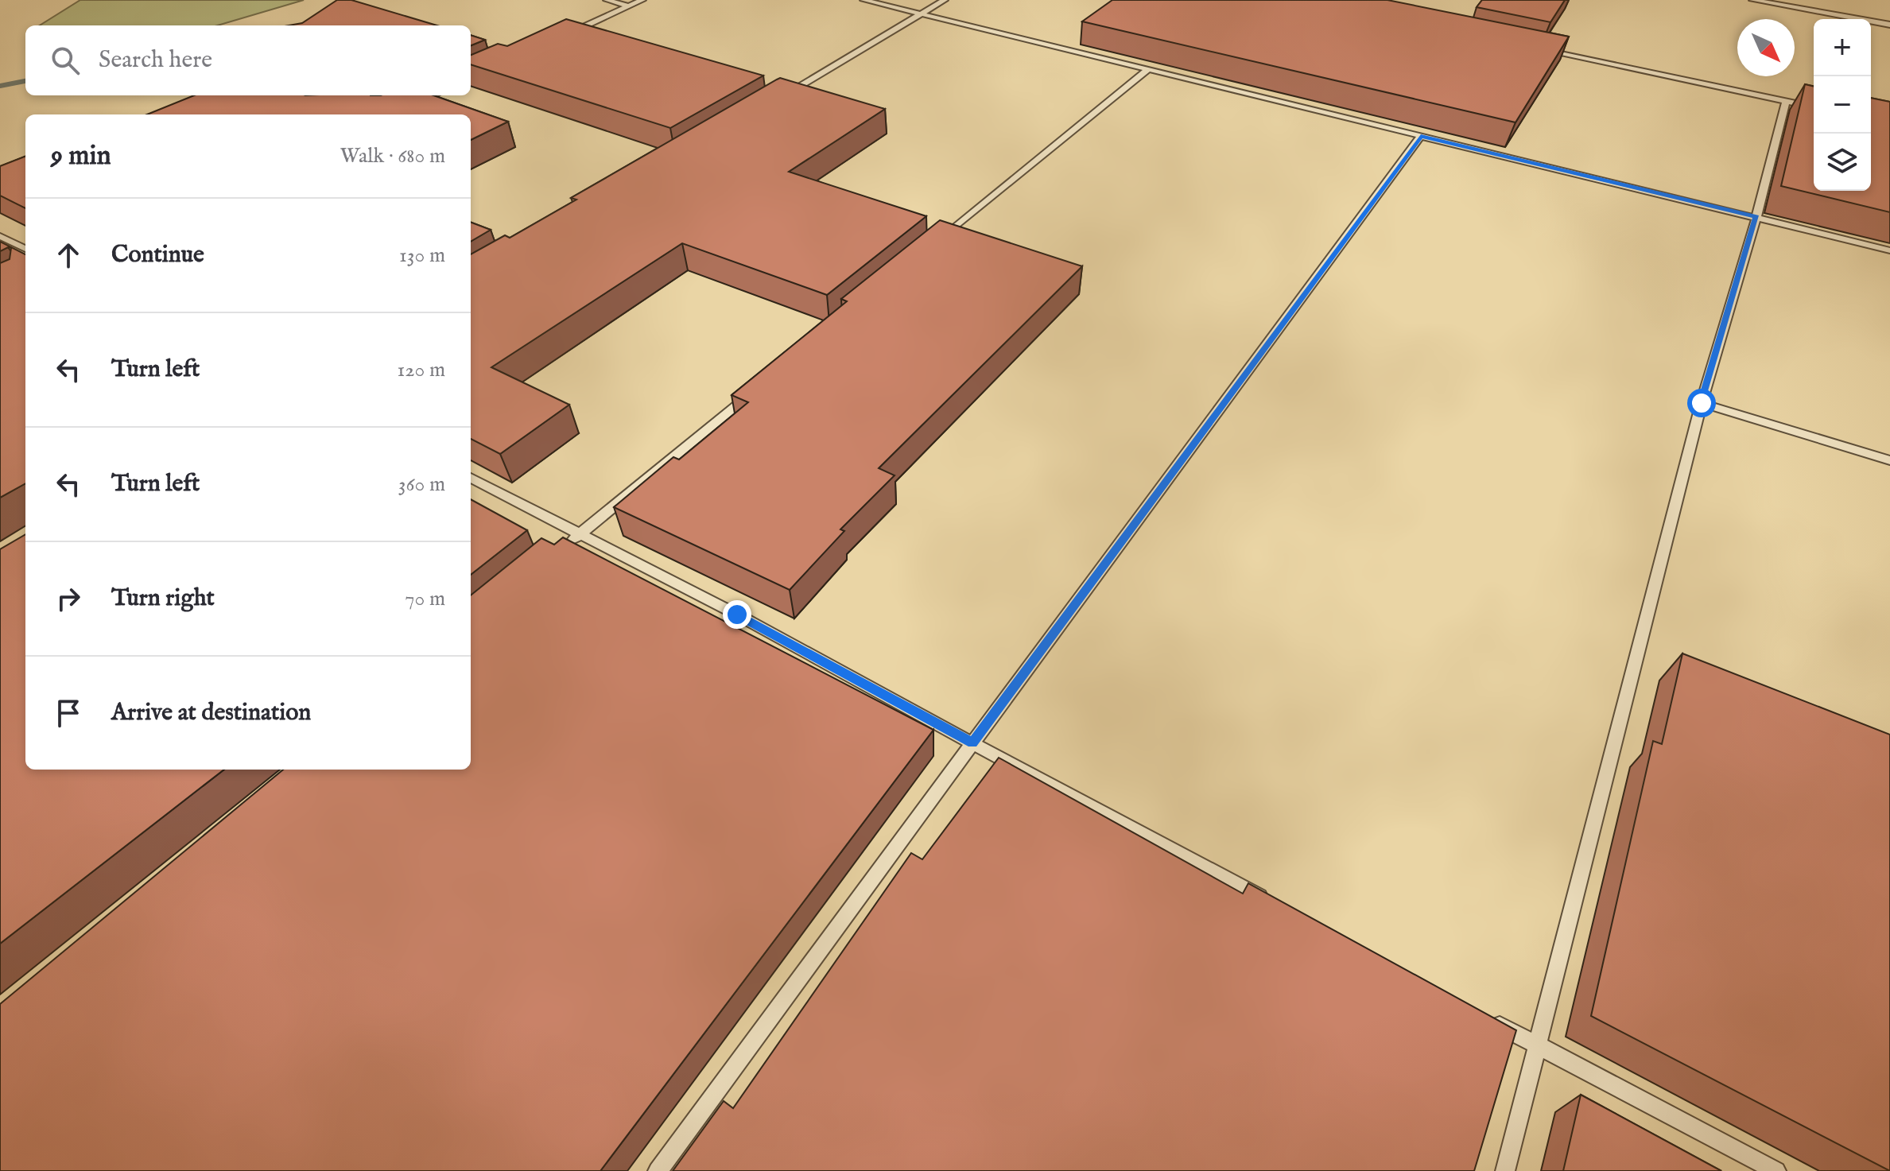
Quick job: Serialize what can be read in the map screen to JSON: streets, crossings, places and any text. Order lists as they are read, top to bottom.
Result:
{
  "north": "bottom right",
  "page": {
    "map_buttons": ["+", "−"],
    "search": "Search here",
    "heading": ["9 min", "Walk · 680 m"],
    "list": [
      ["Continue", "130 m"],
      ["Turn left", "120 m"],
      ["Turn left", "360 m"],
      ["Turn right", "70 m"],
      "Arrive at destination"
    ]
  }
}
